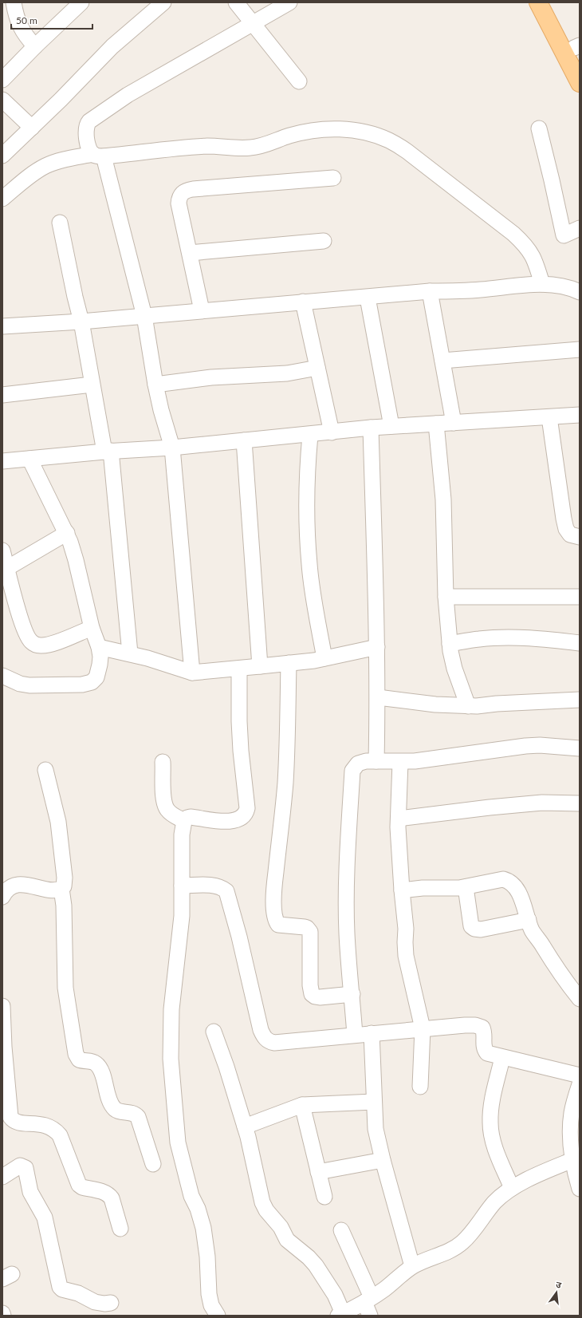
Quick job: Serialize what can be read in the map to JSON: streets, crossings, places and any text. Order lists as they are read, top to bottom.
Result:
{
  "scale_bar": "50 m",
  "north": "top"
}
